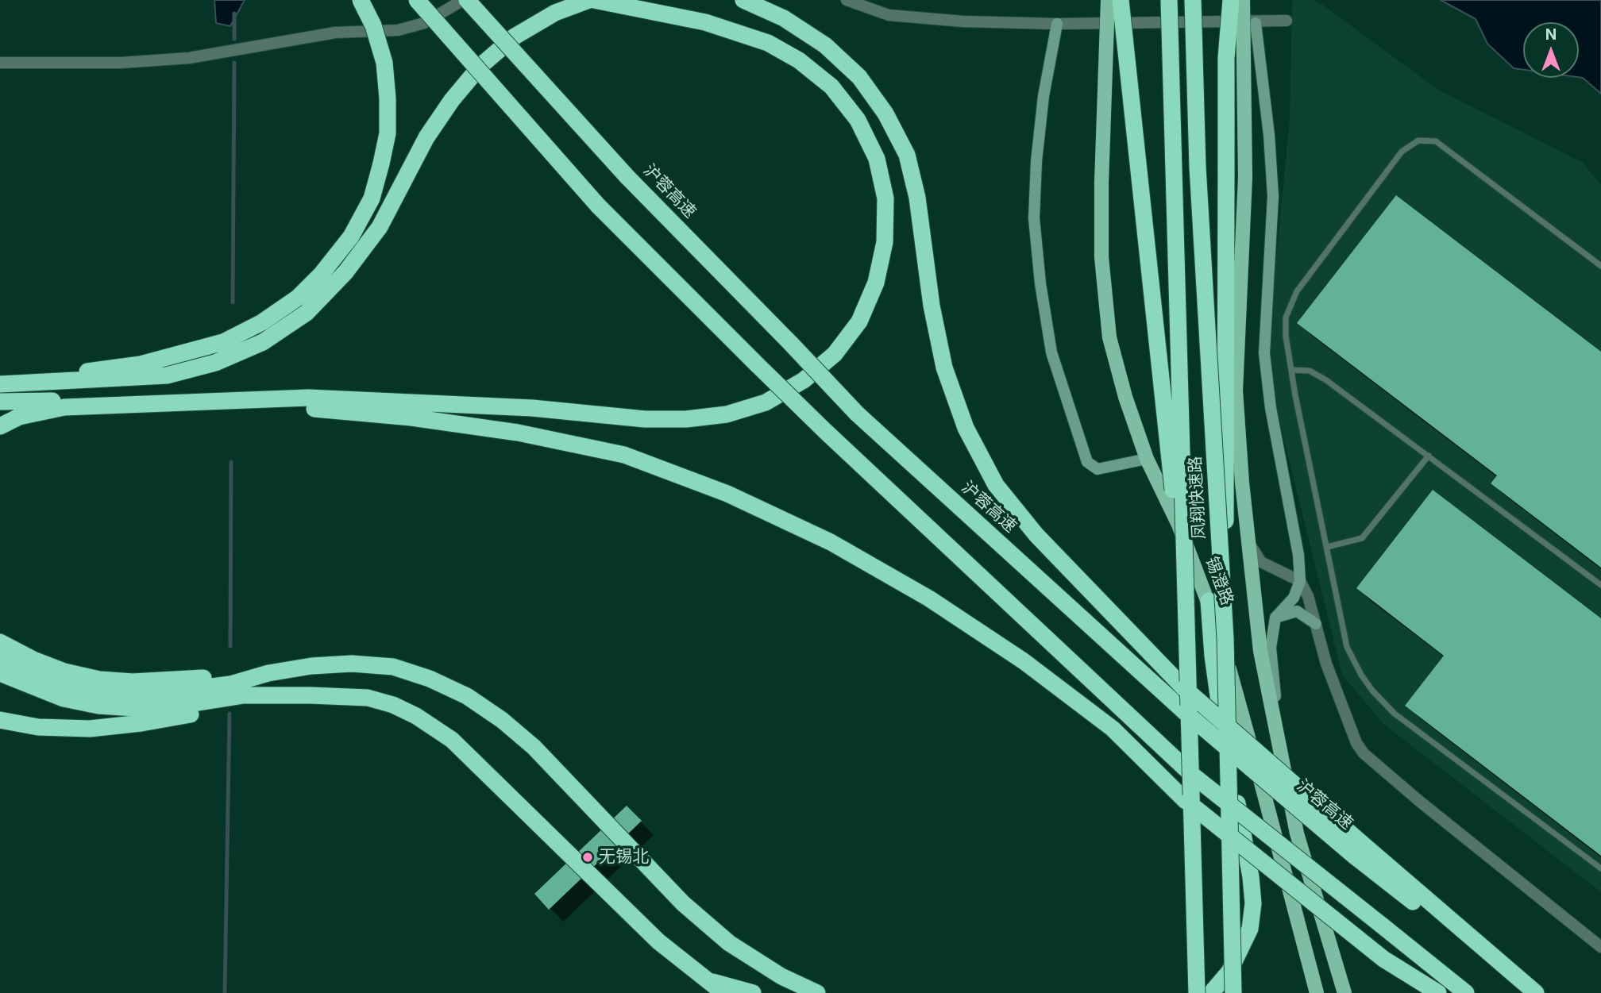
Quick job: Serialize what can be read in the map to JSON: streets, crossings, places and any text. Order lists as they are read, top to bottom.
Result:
{
  "streets": {
    "highway": ["沪蓉高速", "凤翔快速路"],
    "main road": ["锡澄路"]
  },
  "places": ["无锡北"],
  "north": "top"
}
